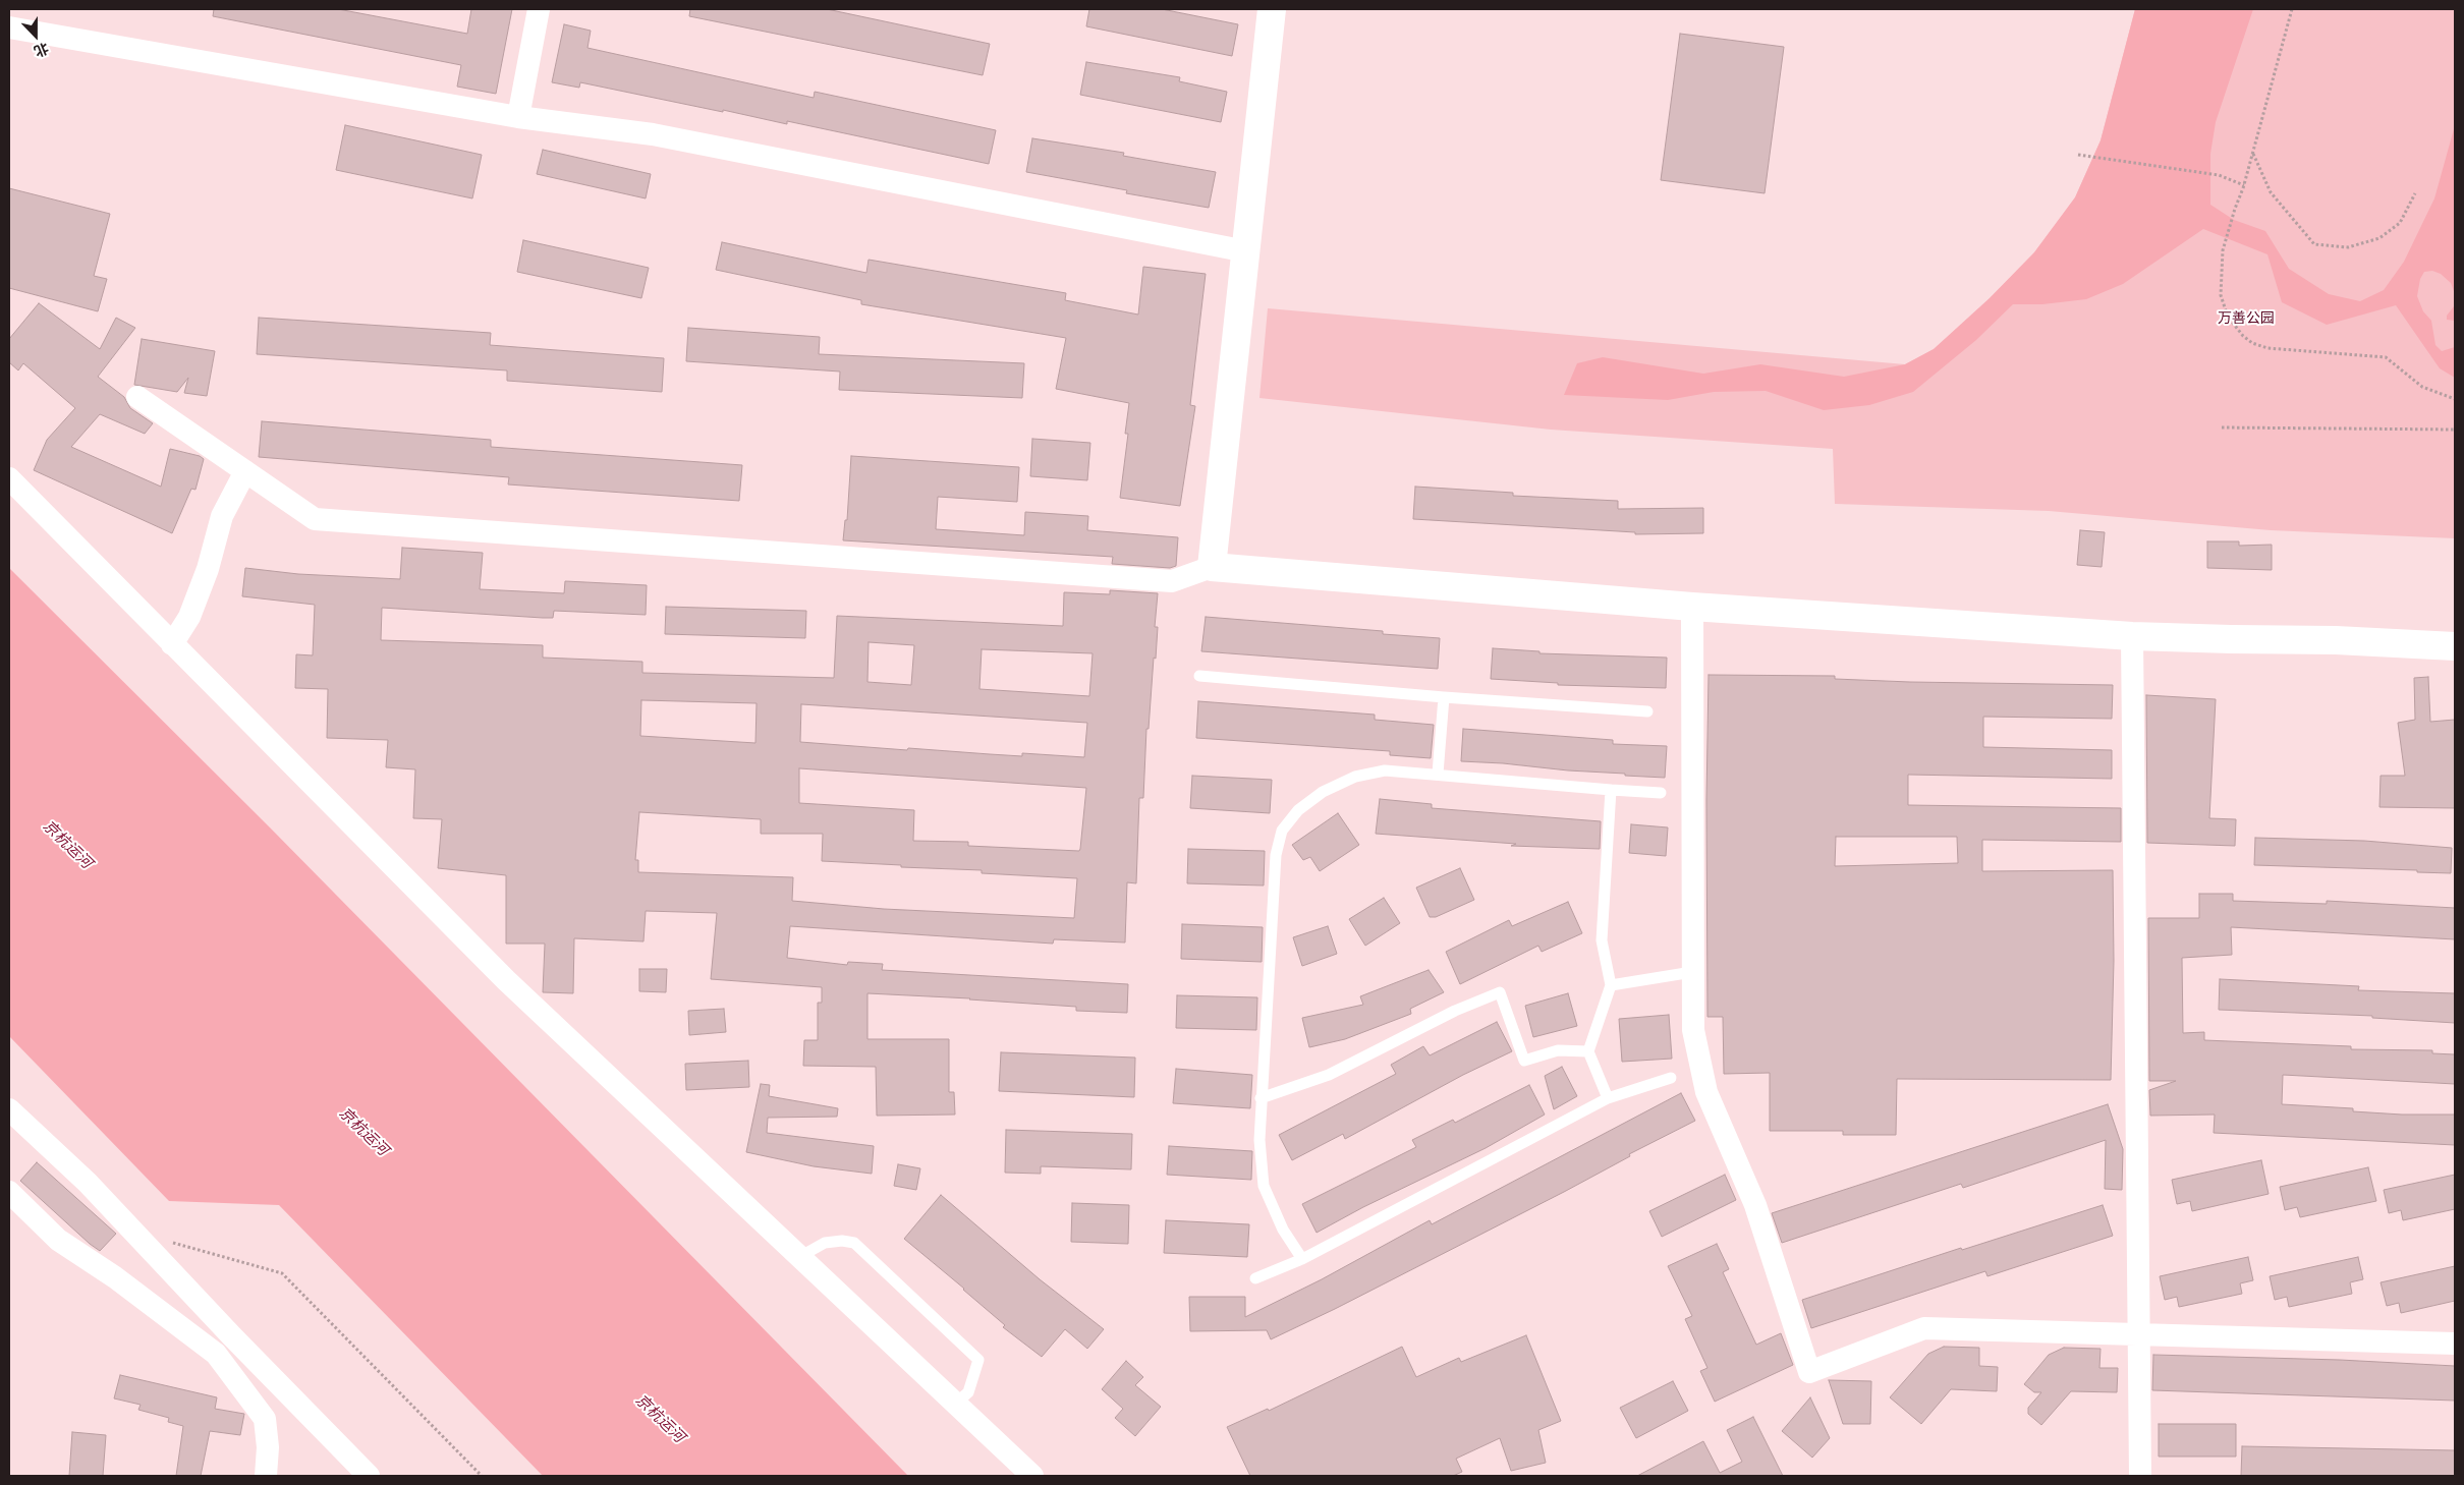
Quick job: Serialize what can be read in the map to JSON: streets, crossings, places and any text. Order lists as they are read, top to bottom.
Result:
{
  "water": ["京杭运河"],
  "parks": ["万善公园"],
  "north": "bottom"
}
